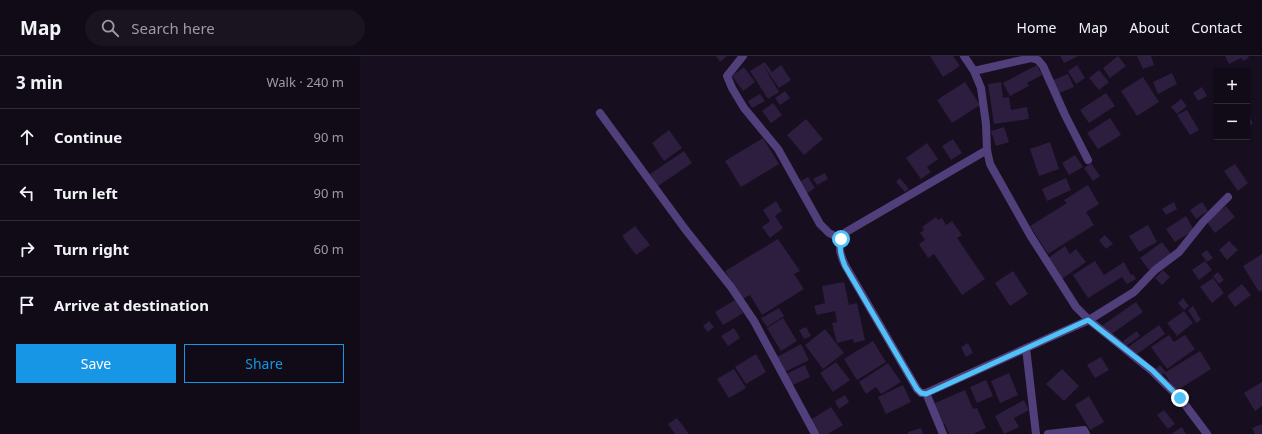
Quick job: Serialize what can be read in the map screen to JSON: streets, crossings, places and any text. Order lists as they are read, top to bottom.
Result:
{
  "page": {
    "header": "Map",
    "search": "Search here",
    "nav": [
      "Home",
      "Map",
      "About",
      "Contact"
    ],
    "heading": ["3 min", "Walk · 240 m"],
    "map_buttons": ["+", "−"],
    "list": [
      ["Continue", "90 m"],
      ["Turn left", "90 m"],
      ["Turn right", "60 m"],
      "Arrive at destination"
    ],
    "buttons": ["Save", "Share"]
  }
}
